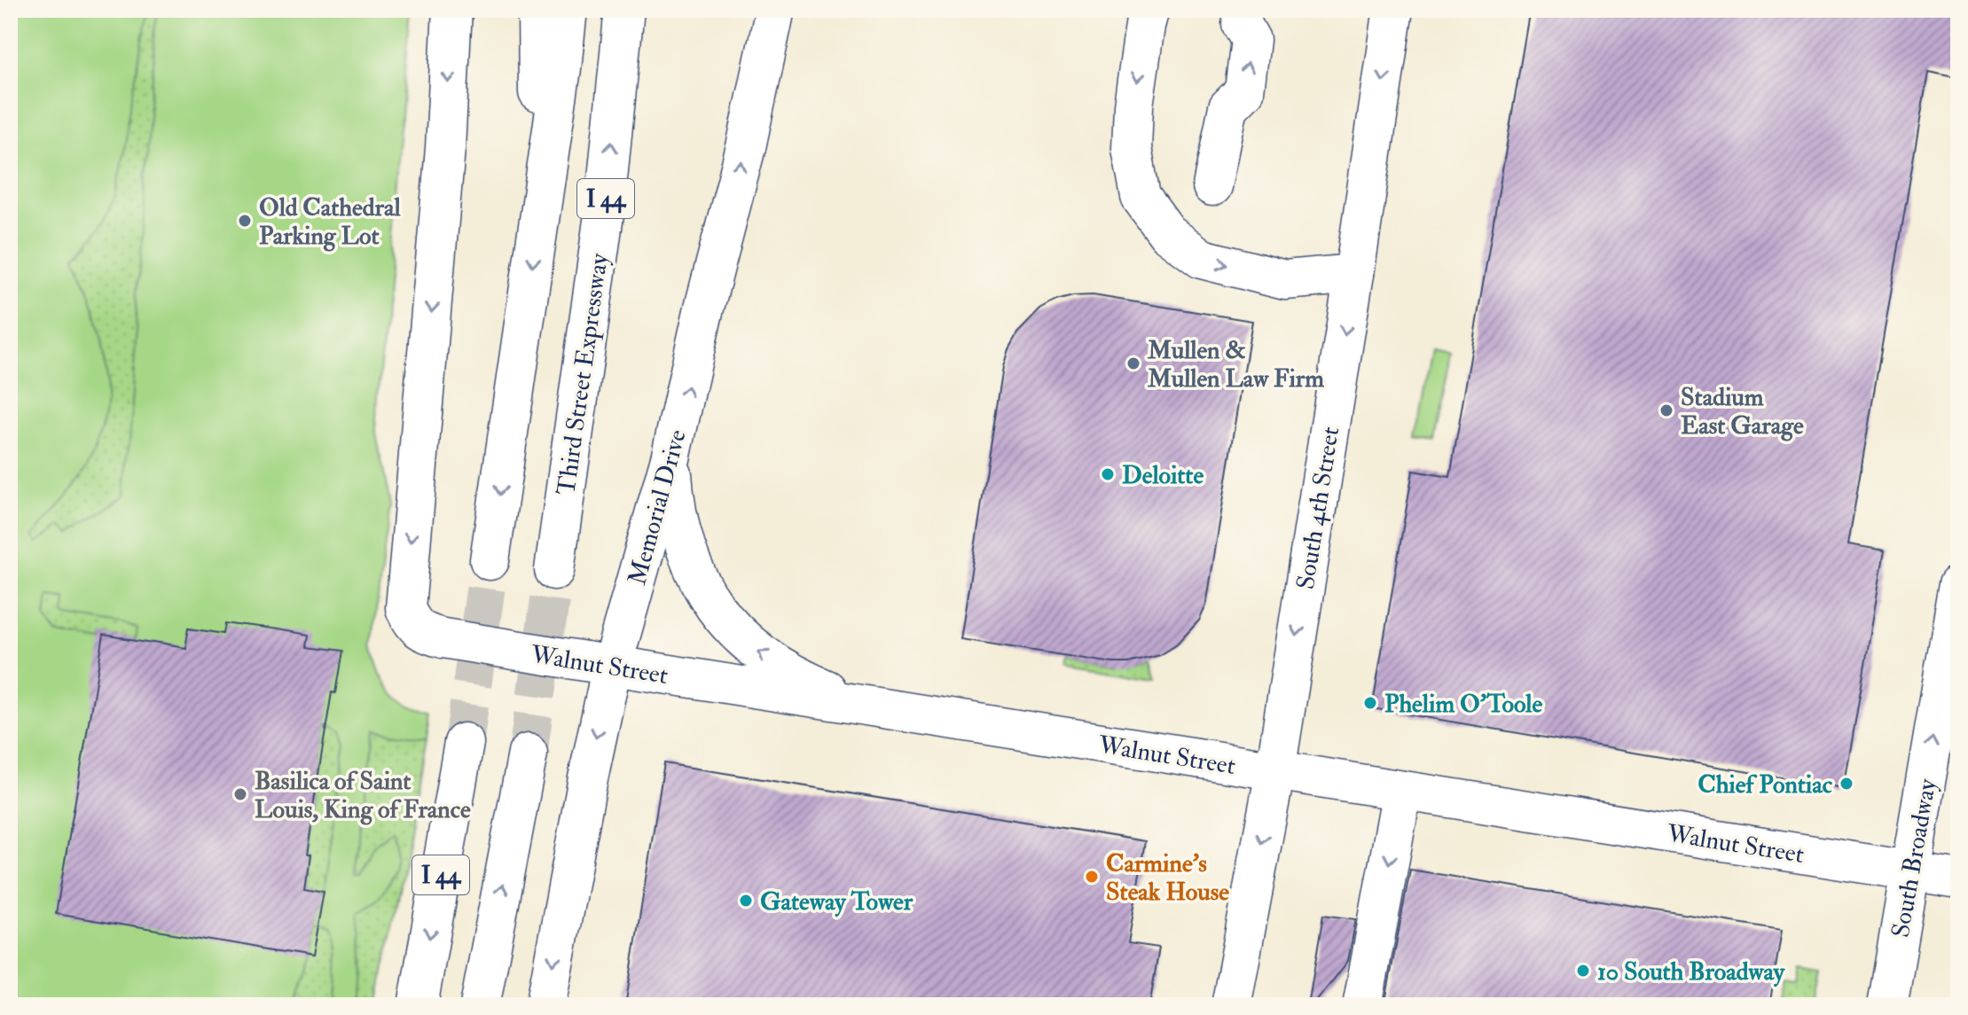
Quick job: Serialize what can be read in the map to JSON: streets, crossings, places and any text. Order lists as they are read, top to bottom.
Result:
{
  "streets": {
    "main road": [
      "I 44",
      "Third Street Expressway",
      "Memorial Drive",
      "South 4th Street",
      "Walnut Street",
      "South Broadway"
    ]
  },
  "crossings": [
    ["Memorial Drive", "Walnut Street"],
    ["South 4th Street", "Walnut Street"],
    ["Walnut Street", "South Broadway"]
  ],
  "one_way": ["South Broadway"],
  "places": [
    "Old Cathedral Parking Lot",
    "Mullen & Mullen Law Firm",
    "Stadium East Garage",
    "Deloitte",
    "Phelim O'Toole",
    "Chief Pontiac",
    "Basilica of Saint Louis, King of France",
    "Carmine's Steak House",
    "Gateway Tower",
    "10 South Broadway"
  ]
}
